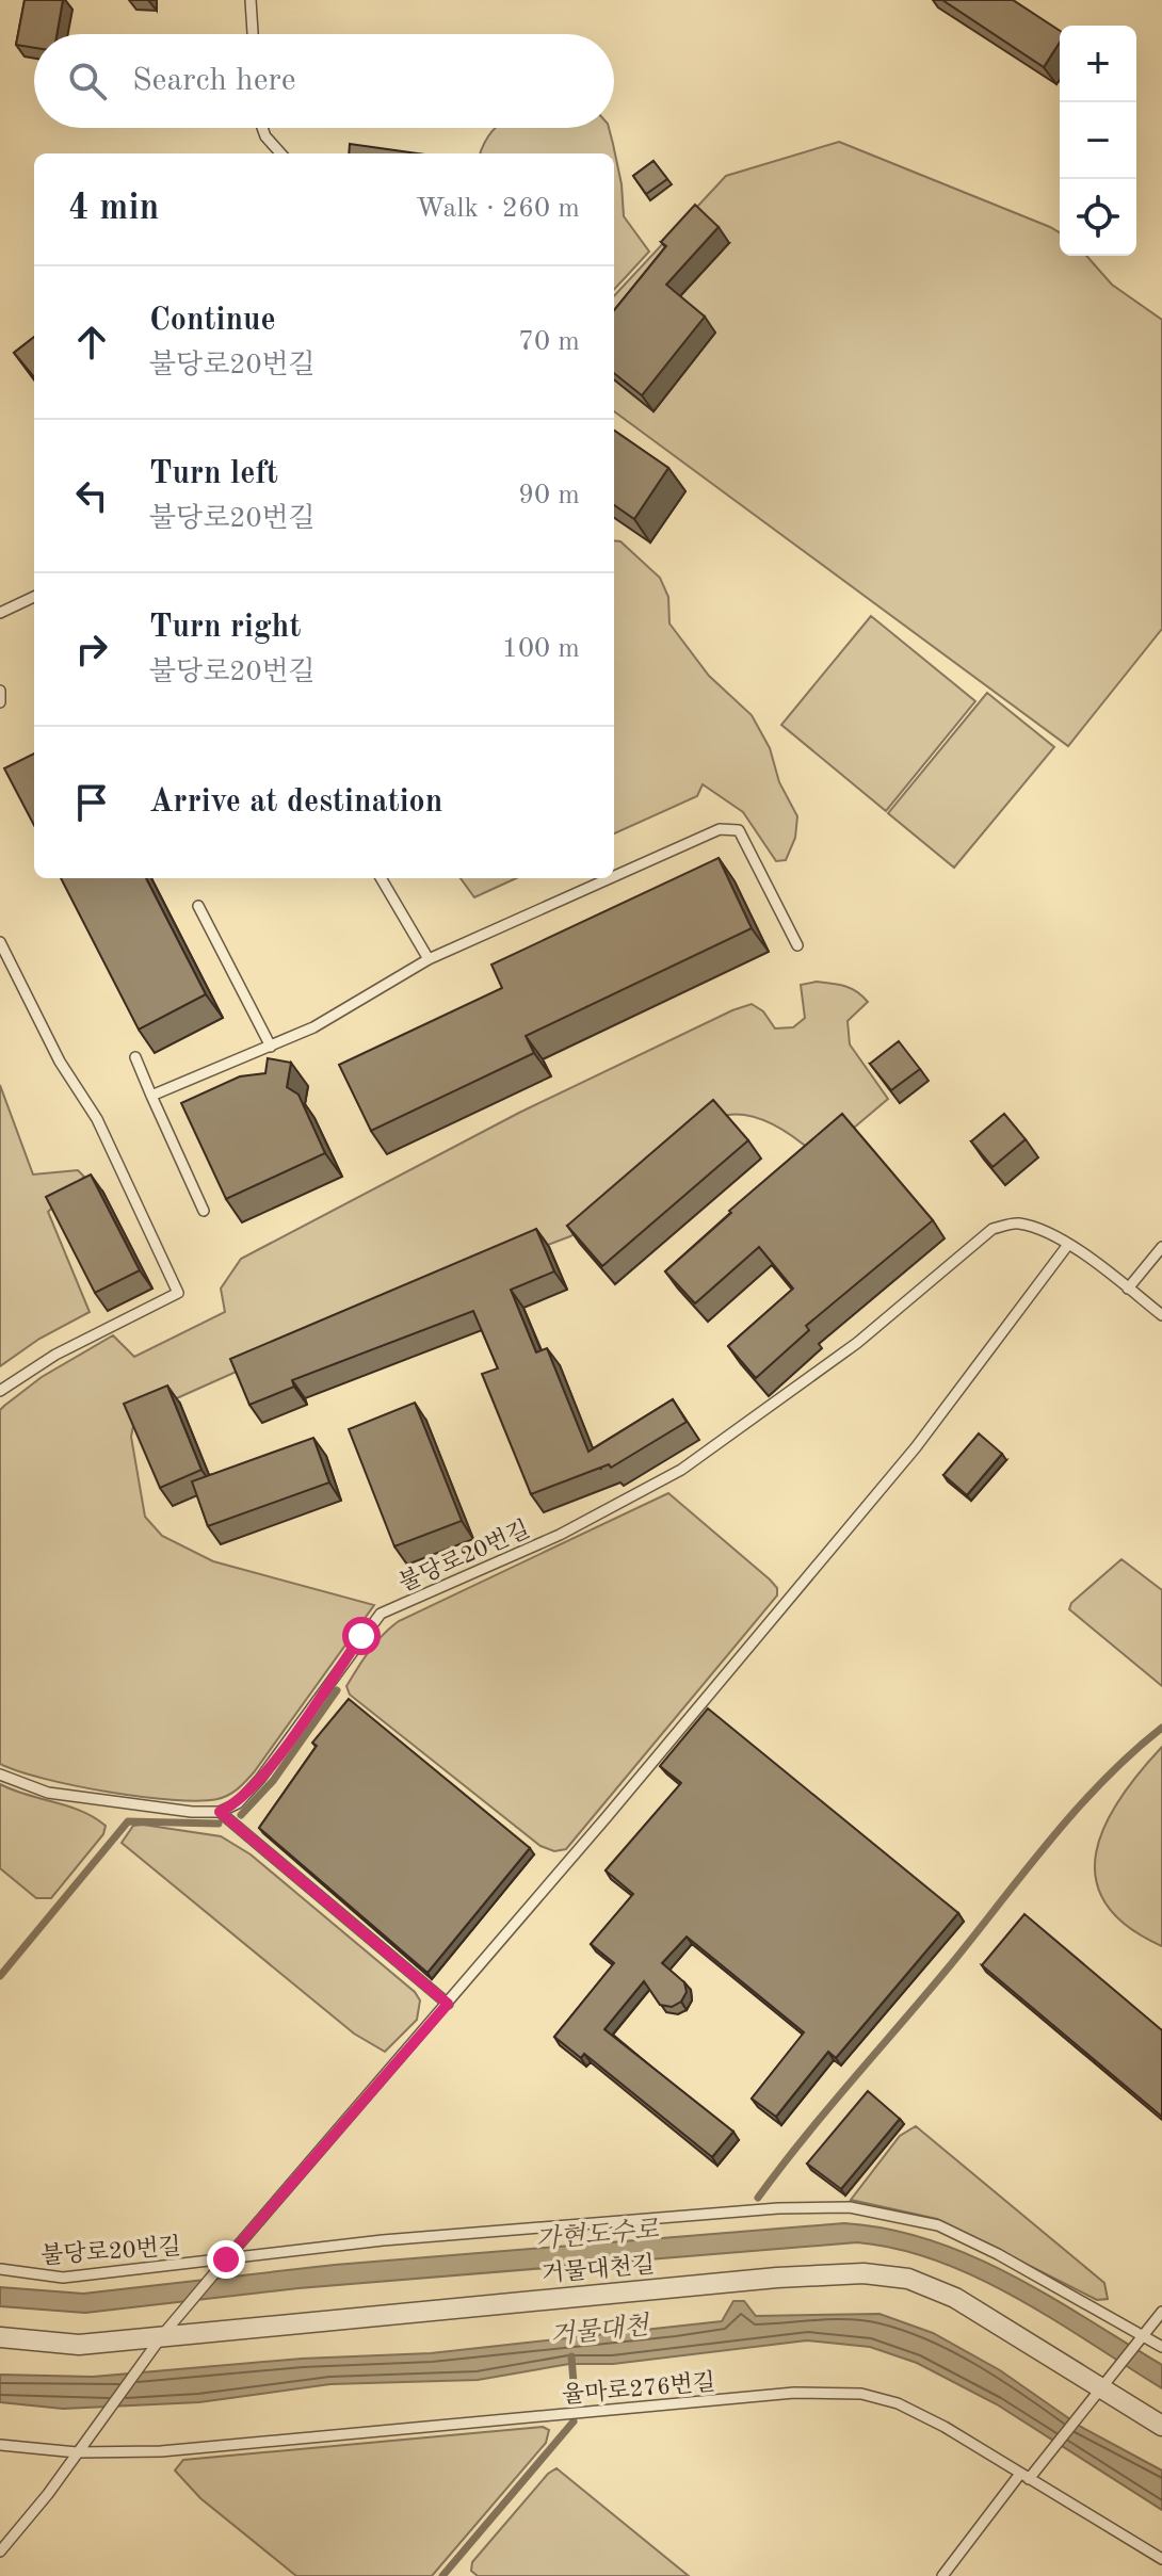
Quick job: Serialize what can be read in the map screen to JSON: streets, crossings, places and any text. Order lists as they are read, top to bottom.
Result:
{
  "streets": {
    "street": ["거물대천길"],
    "lane": ["불당로20번길", "율마로276번길"]
  },
  "water": ["가현도수로", "거물대천"],
  "page": {
    "map_buttons": ["+", "−"],
    "search": "Search here",
    "heading": ["4 min", "Walk · 260 m"],
    "list": [
      ["Continue", "불당로20번길", "70 m"],
      ["Turn left", "불당로20번길", "90 m"],
      ["Turn right", "불당로20번길", "100 m"],
      "Arrive at destination"
    ]
  }
}
